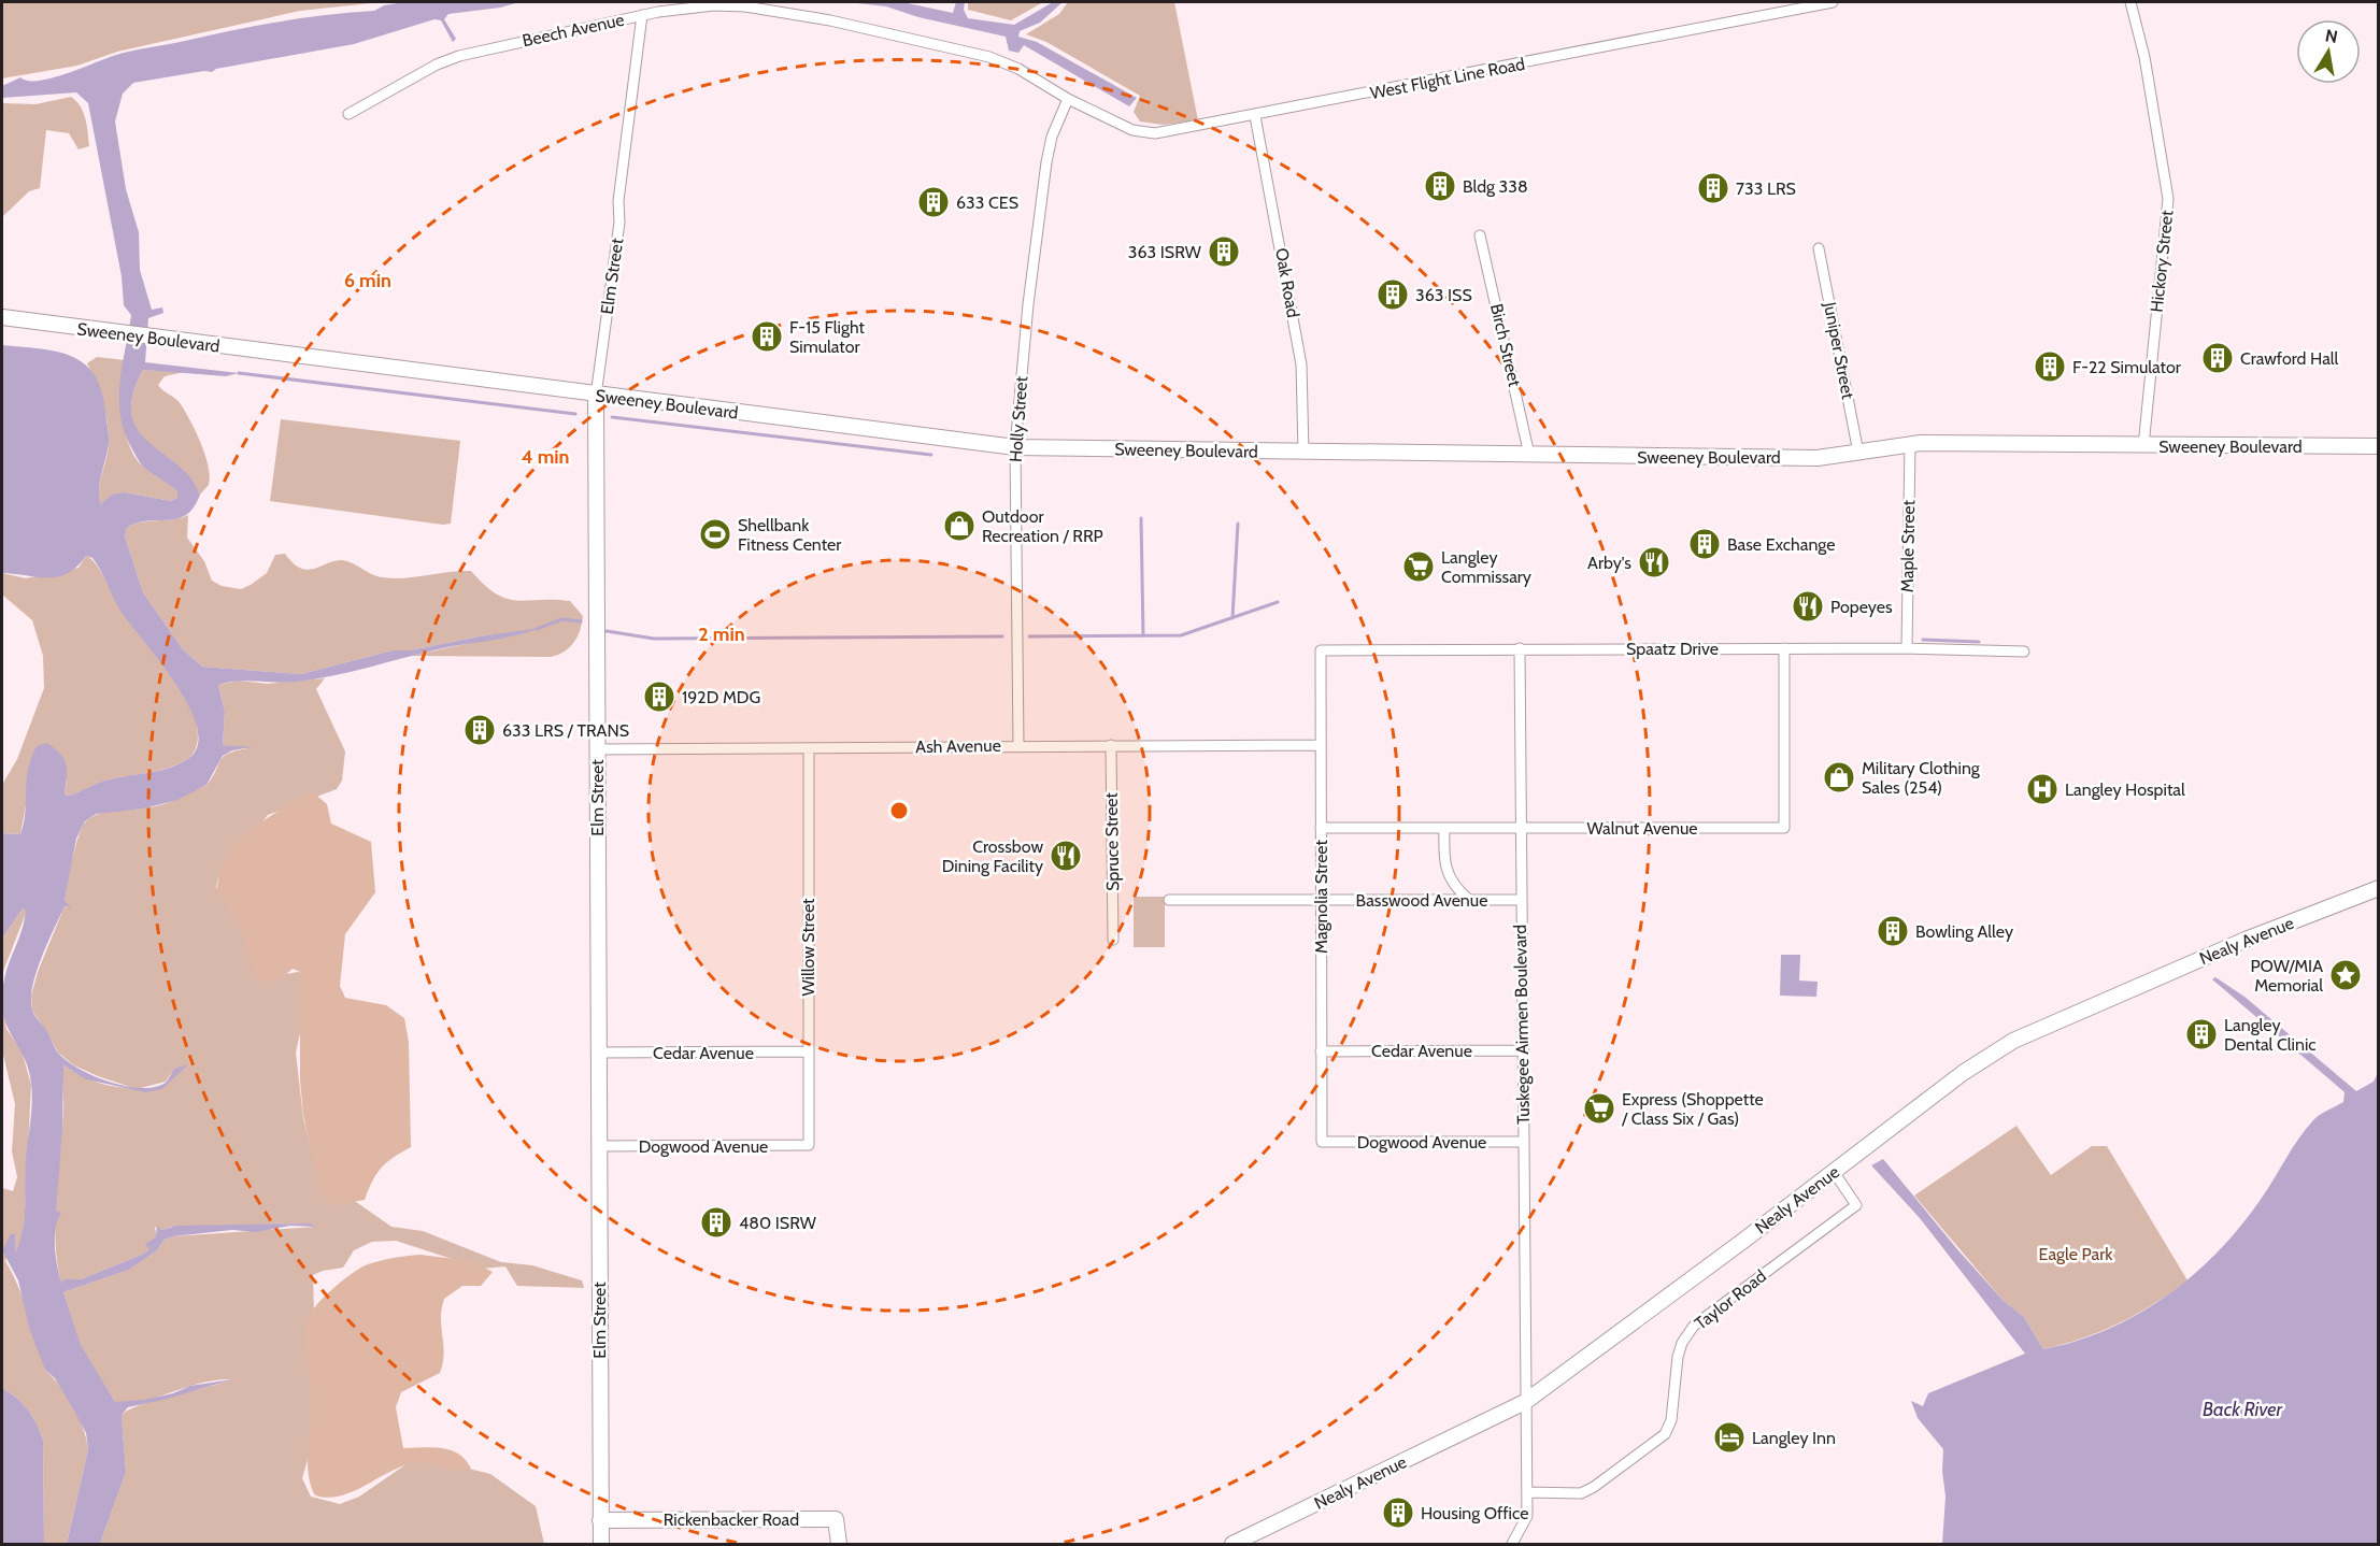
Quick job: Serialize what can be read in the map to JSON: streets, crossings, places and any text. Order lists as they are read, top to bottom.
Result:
{
  "streets": {
    "main road": [
      "Elm Street",
      "Sweeney Boulevard",
      "Nealy Avenue",
      "Rickenbacker Road"
    ],
    "street": [
      "Beech Avenue",
      "West Flight Line Road",
      "Hickory Street",
      "Oak Road",
      "Birch Street",
      "Juniper Street",
      "Holly Street",
      "Maple Street",
      "Spaatz Drive",
      "Ash Avenue",
      "Walnut Avenue",
      "Spruce Street",
      "Magnolia Street",
      "Basswood Avenue",
      "Willow Street",
      "Tuskegee Airmen Boulevard",
      "Cedar Avenue",
      "Dogwood Avenue",
      "Taylor Road"
    ]
  },
  "crossings": [
    ["Beech Avenue", "West Flight Line Road"],
    ["Beech Avenue", "Elm Street"],
    ["Beech Avenue", "Holly Street"],
    ["West Flight Line Road", "Oak Road"],
    ["West Flight Line Road", "Holly Street"],
    ["Hickory Street", "Sweeney Boulevard"],
    ["Elm Street", "Sweeney Boulevard"],
    ["Elm Street", "Ash Avenue"],
    ["Elm Street", "Cedar Avenue"],
    ["Elm Street", "Dogwood Avenue"],
    ["Elm Street", "Rickenbacker Road"],
    ["Oak Road", "Sweeney Boulevard"],
    ["Sweeney Boulevard", "Birch Street"],
    ["Sweeney Boulevard", "Juniper Street"],
    ["Sweeney Boulevard", "Holly Street"],
    ["Sweeney Boulevard", "Maple Street"],
    ["Holly Street", "Ash Avenue"],
    ["Maple Street", "Spaatz Drive"],
    ["Spaatz Drive", "Walnut Avenue"],
    ["Spaatz Drive", "Magnolia Street"],
    ["Spaatz Drive", "Tuskegee Airmen Boulevard"],
    ["Ash Avenue", "Spruce Street"],
    ["Ash Avenue", "Magnolia Street"],
    ["Ash Avenue", "Willow Street"],
    ["Walnut Avenue", "Magnolia Street"],
    ["Walnut Avenue", "Tuskegee Airmen Boulevard"],
    ["Magnolia Street", "Basswood Avenue"],
    ["Magnolia Street", "Cedar Avenue"],
    ["Magnolia Street", "Dogwood Avenue"],
    ["Basswood Avenue", "Tuskegee Airmen Boulevard"],
    ["Nealy Avenue", "Tuskegee Airmen Boulevard"],
    ["Nealy Avenue", "Taylor Road"],
    ["Willow Street", "Cedar Avenue"],
    ["Willow Street", "Dogwood Avenue"],
    ["Tuskegee Airmen Boulevard", "Cedar Avenue"],
    ["Tuskegee Airmen Boulevard", "Dogwood Avenue"],
    ["Tuskegee Airmen Boulevard", "Taylor Road"]
  ],
  "water": ["Back River"],
  "parks": ["Eagle Park"],
  "places": {
    "building": [
      "Bldg 338",
      "733 LRS",
      "633 CES",
      "363 ISRW",
      "363 ISS",
      "F-15 Flight Simulator",
      "Crawford Hall",
      "F-22 Simulator",
      "Base Exchange",
      "192D MDG",
      "633 LRS / TRANS",
      "Bowling Alley",
      "Langley Dental Clinic",
      "480 ISRW",
      "Housing Office"
    ],
    "shop": ["Outdoor Recreation / RRP", "Military Clothing Sales (254)"],
    "sports": ["Shellbank Fitness Center"],
    "restaurant": ["Arby's", "Popeyes", "Crossbow Dining Facility"],
    "supermarket": ["Langley Commissary", "Express (Shoppette / Class Six / Gas)"],
    "hospital": ["Langley Hospital"],
    "place": ["POW/MIA Memorial"],
    "hotel": ["Langley Inn"]
  },
  "north": "top",
  "rings": ["6 min", "4 min", "2 min"]
}
